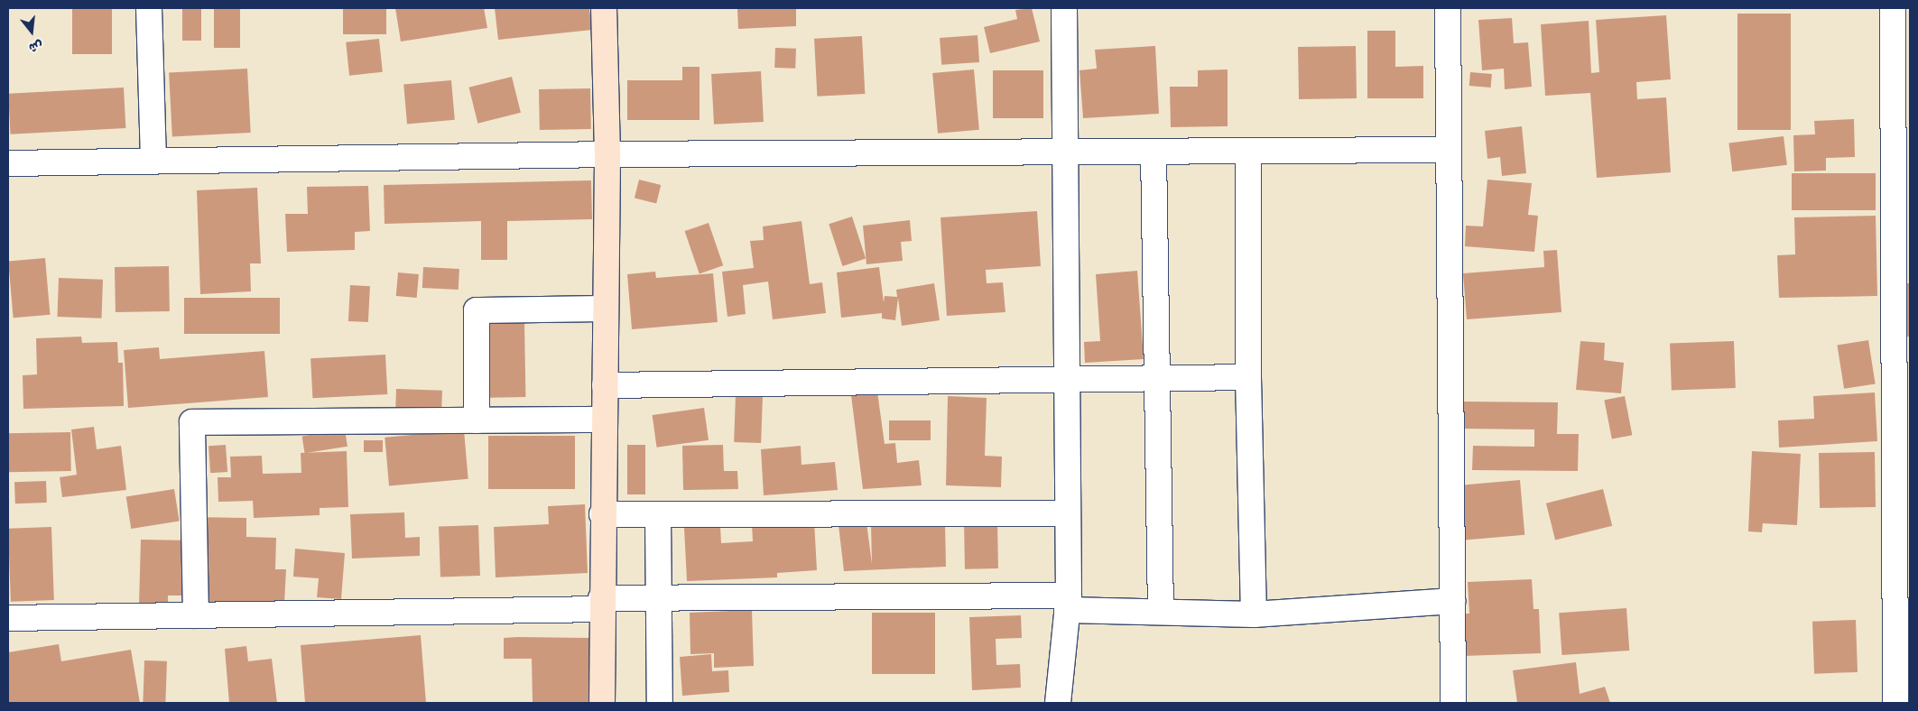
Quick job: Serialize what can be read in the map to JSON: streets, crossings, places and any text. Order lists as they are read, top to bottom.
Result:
{
  "north": "bottom"
}
